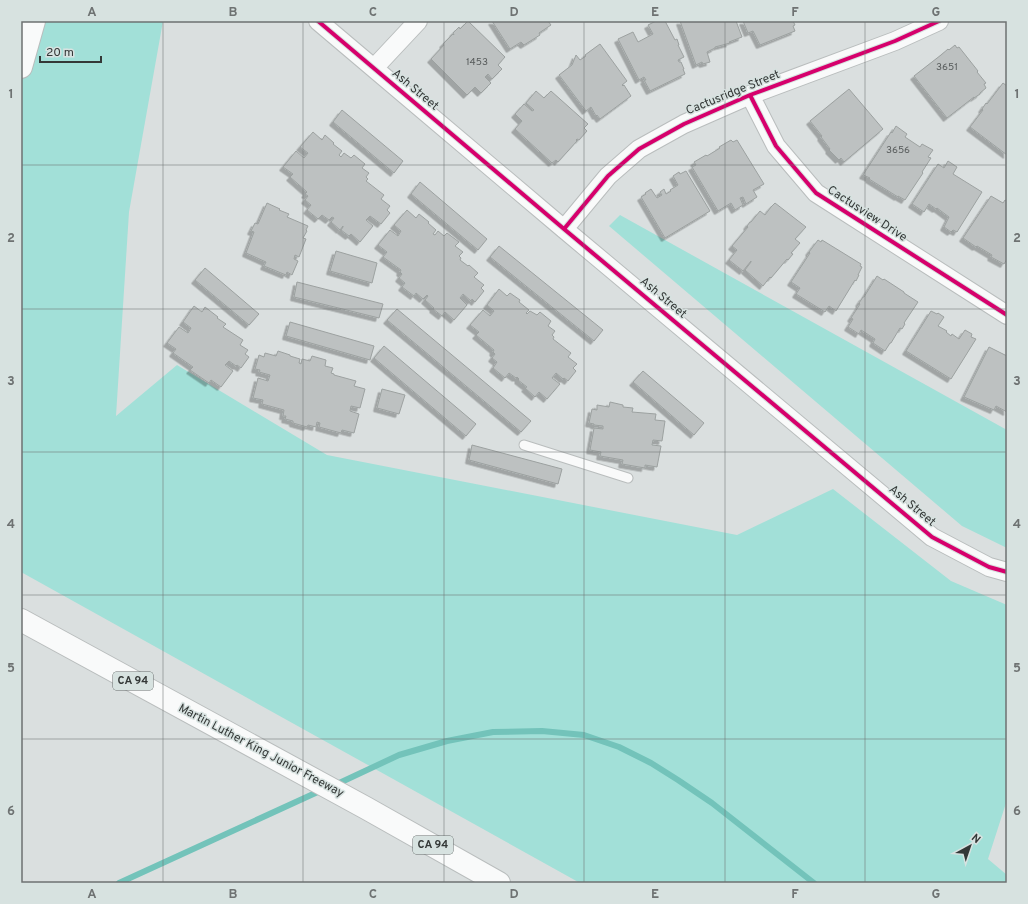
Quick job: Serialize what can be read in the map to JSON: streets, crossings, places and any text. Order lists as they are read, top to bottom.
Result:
{
  "streets": {
    "highway": ["CA 94", "Martin Luther King Junior Freeway"],
    "street": ["Ash Street", "Cactusridge Street", "Cactusview Drive"]
  },
  "crossings": [
    ["Ash Street", "Cactusridge Street"],
    ["Cactusridge Street", "Cactusview Drive"]
  ],
  "house_numbers": ["1453", "3651", "3656"],
  "scale_bar": "20 m",
  "north": "top right",
  "grid": {
    "columns": [
      "A",
      "B",
      "C",
      "D",
      "E",
      "F",
      "G"
    ],
    "rows": [
      "1",
      "2",
      "3",
      "4",
      "5",
      "6"
    ]
  }
}
